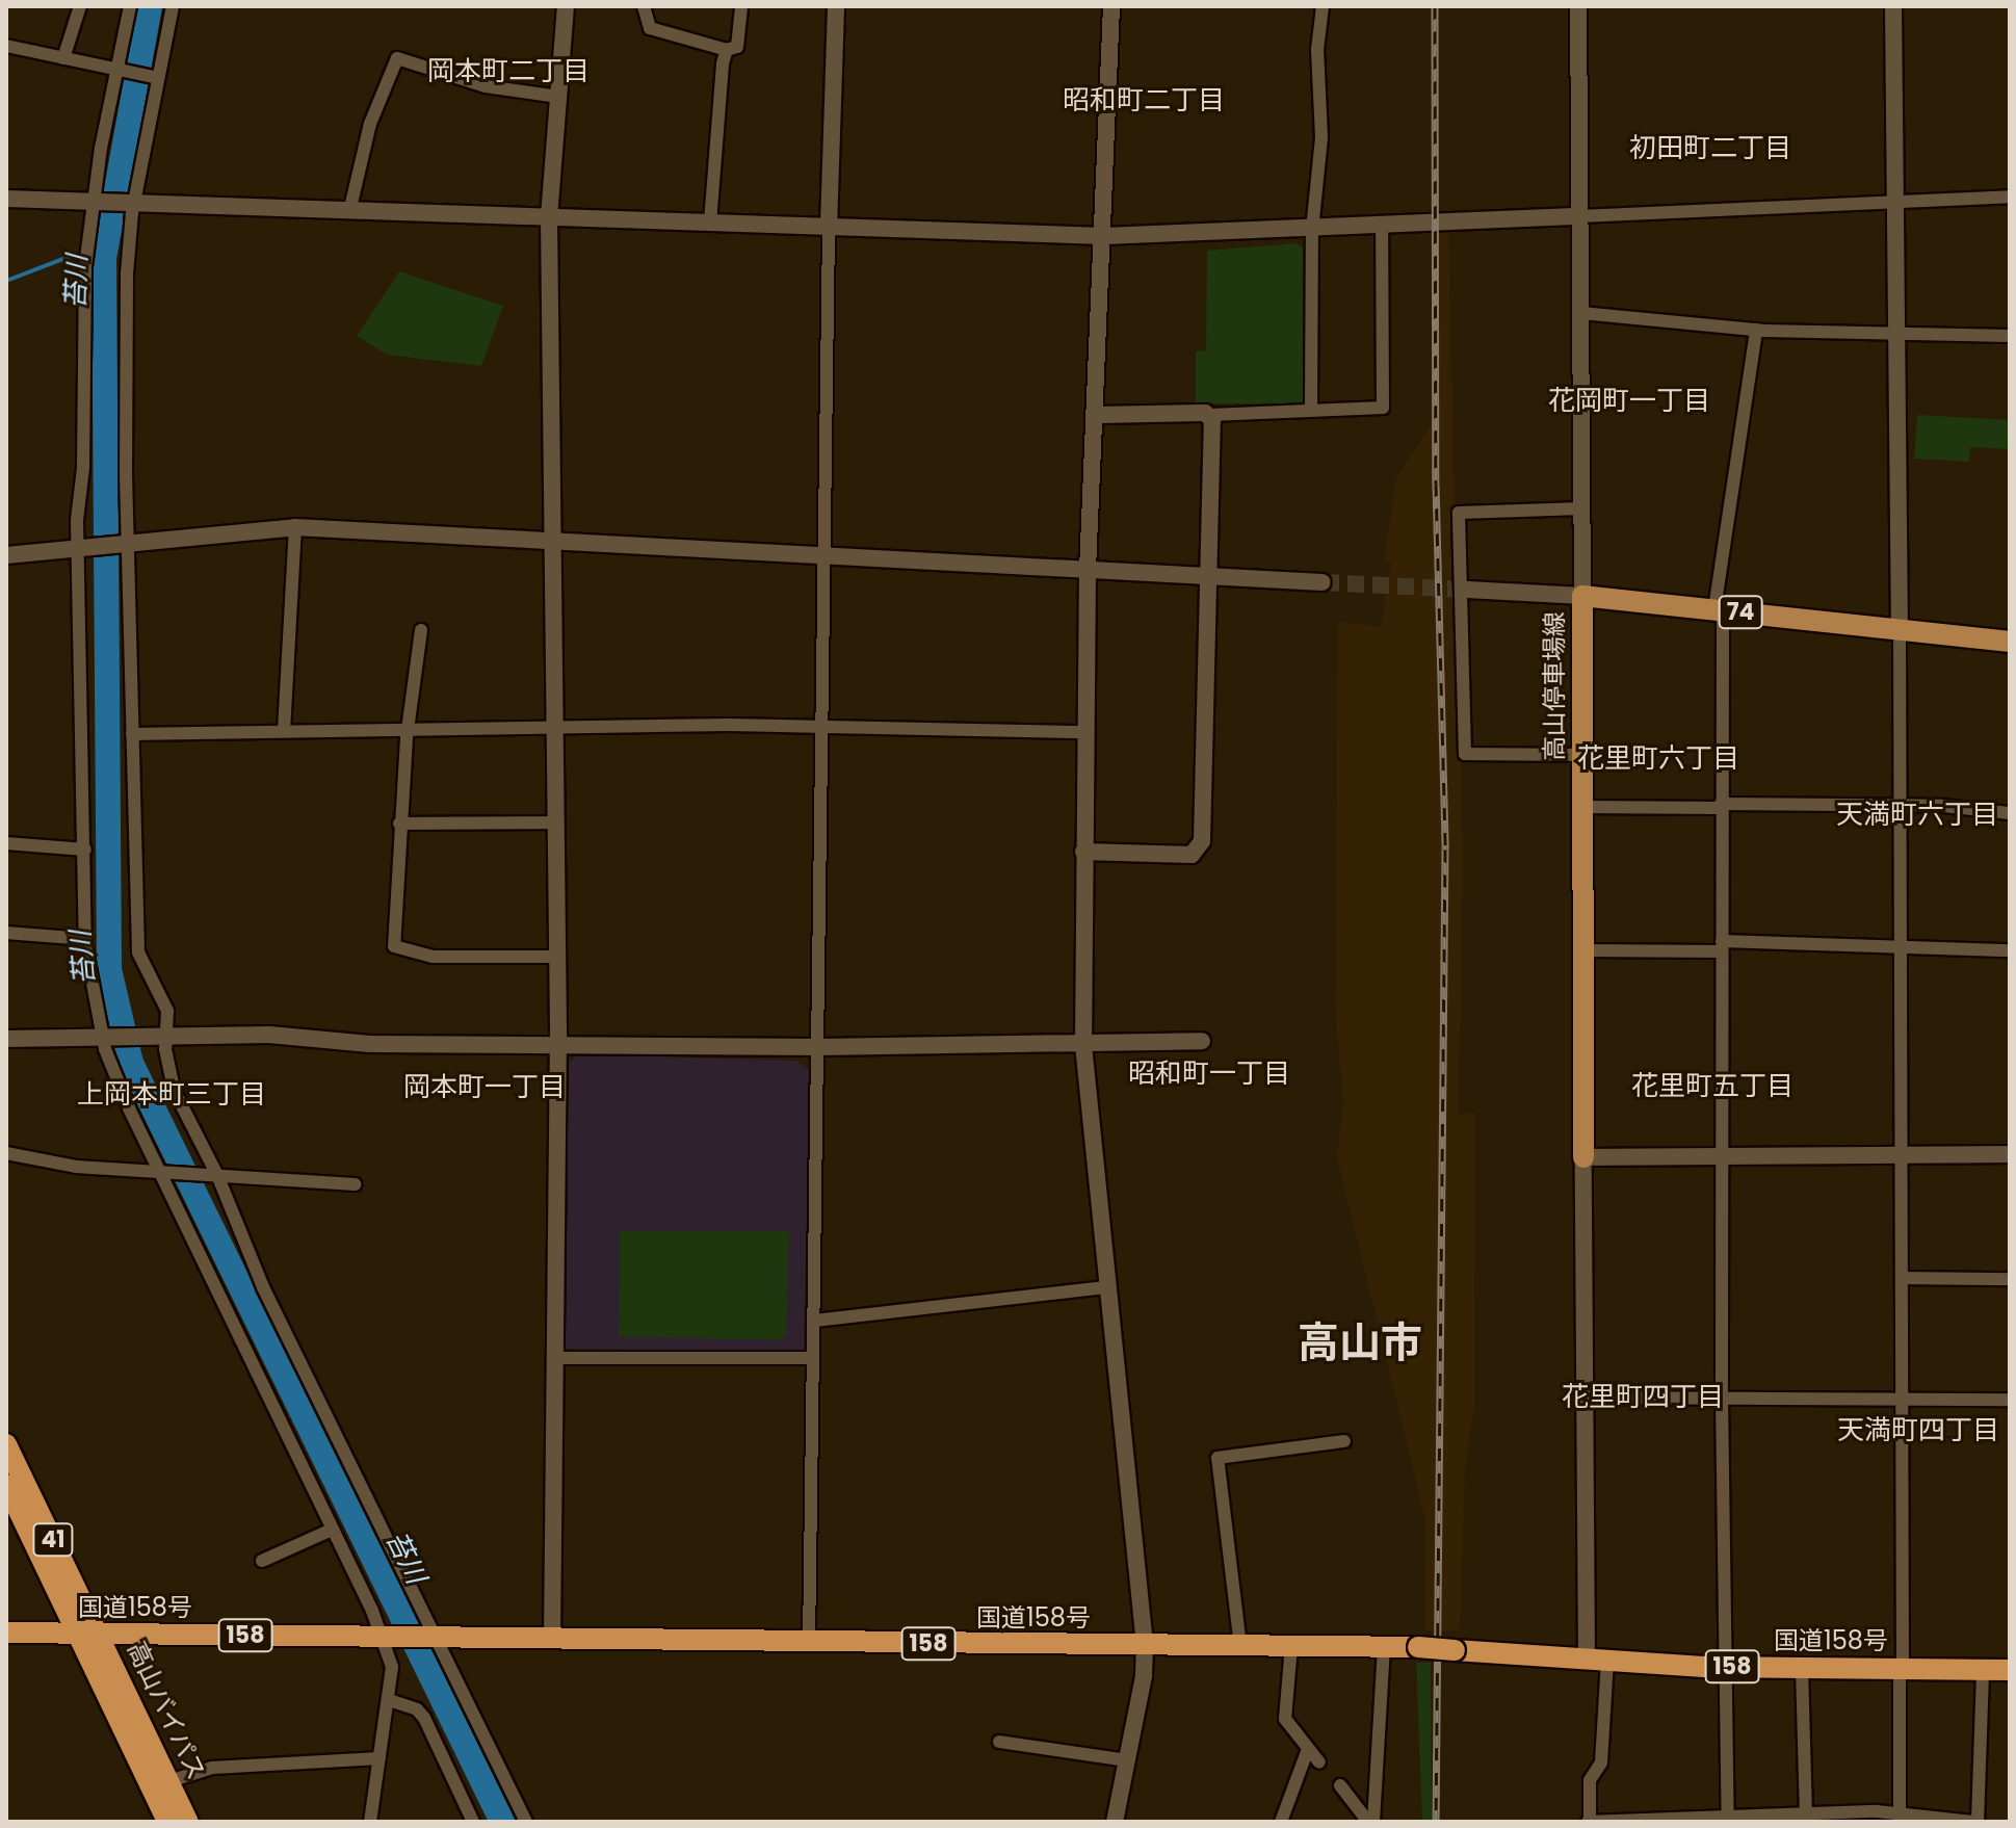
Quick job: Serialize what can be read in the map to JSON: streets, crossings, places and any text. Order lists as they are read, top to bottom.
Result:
{
  "streets": {
    "highway": [
      "41",
      "国道158号",
      "158",
      "高山バイパス"
    ],
    "main road": ["74", "高山停車場線"]
  },
  "crossings": [
    ["国道158号", "高山バイパス"]
  ],
  "districts": [
    "岡本町二丁目",
    "昭和町二丁目",
    "初田町二丁目",
    "花岡町一丁目",
    "花里町六丁目",
    "天満町六丁目",
    "昭和町一丁目",
    "花里町五丁目",
    "岡本町一丁目",
    "上岡本町三丁目",
    "高山市",
    "花里町四丁目",
    "天満町四丁目"
  ],
  "water": ["苔川"]
}
